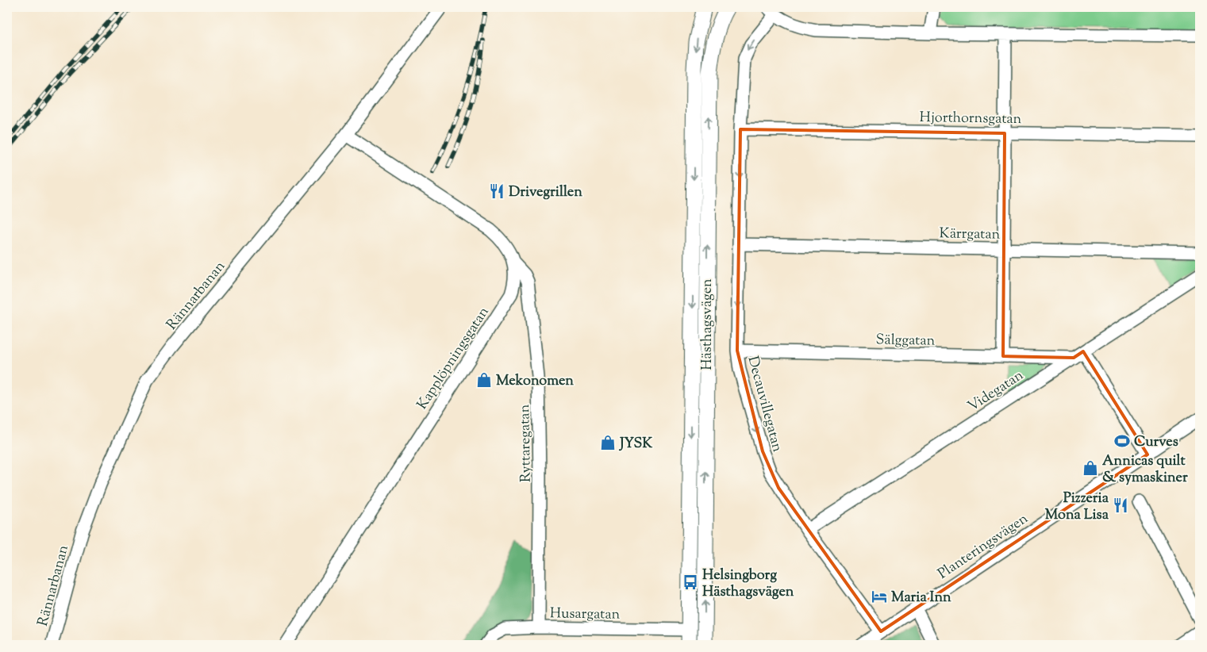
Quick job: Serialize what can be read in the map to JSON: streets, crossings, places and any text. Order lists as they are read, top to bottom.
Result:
{
  "streets": {
    "main road": ["Hästhagsvägen"],
    "street": [
      "Hjorthornsgatan",
      "Kärrgatan",
      "Rännarbanan",
      "Sälggatan",
      "Kapplöpningsgatan",
      "Videgatan",
      "Decauvillegatan",
      "Ryttaregatan",
      "Planteringsvägen",
      "Husargatan"
    ]
  },
  "crossings": [
    ["Hjorthornsgatan", "Decauvillegatan"],
    ["Kärrgatan", "Decauvillegatan"],
    ["Rännarbanan", "Kapplöpningsgatan"],
    ["Hästhagsvägen", "Husargatan"],
    ["Sälggatan", "Videgatan"],
    ["Sälggatan", "Decauvillegatan"],
    ["Kapplöpningsgatan", "Ryttaregatan"],
    ["Videgatan", "Decauvillegatan"],
    ["Decauvillegatan", "Planteringsvägen"],
    ["Ryttaregatan", "Husargatan"]
  ],
  "one_way": ["Decauvillegatan"],
  "places": {
    "restaurant": ["Drivegrillen", "Pizzeria Mona Lisa"],
    "shop": ["Mekonomen", "JYSK", "Annicas quilt & symaskiner"],
    "sports": ["Curves"],
    "bus stop": ["Helsingborg Hästhagsvägen"],
    "hotel": ["Maria Inn"]
  }
}
